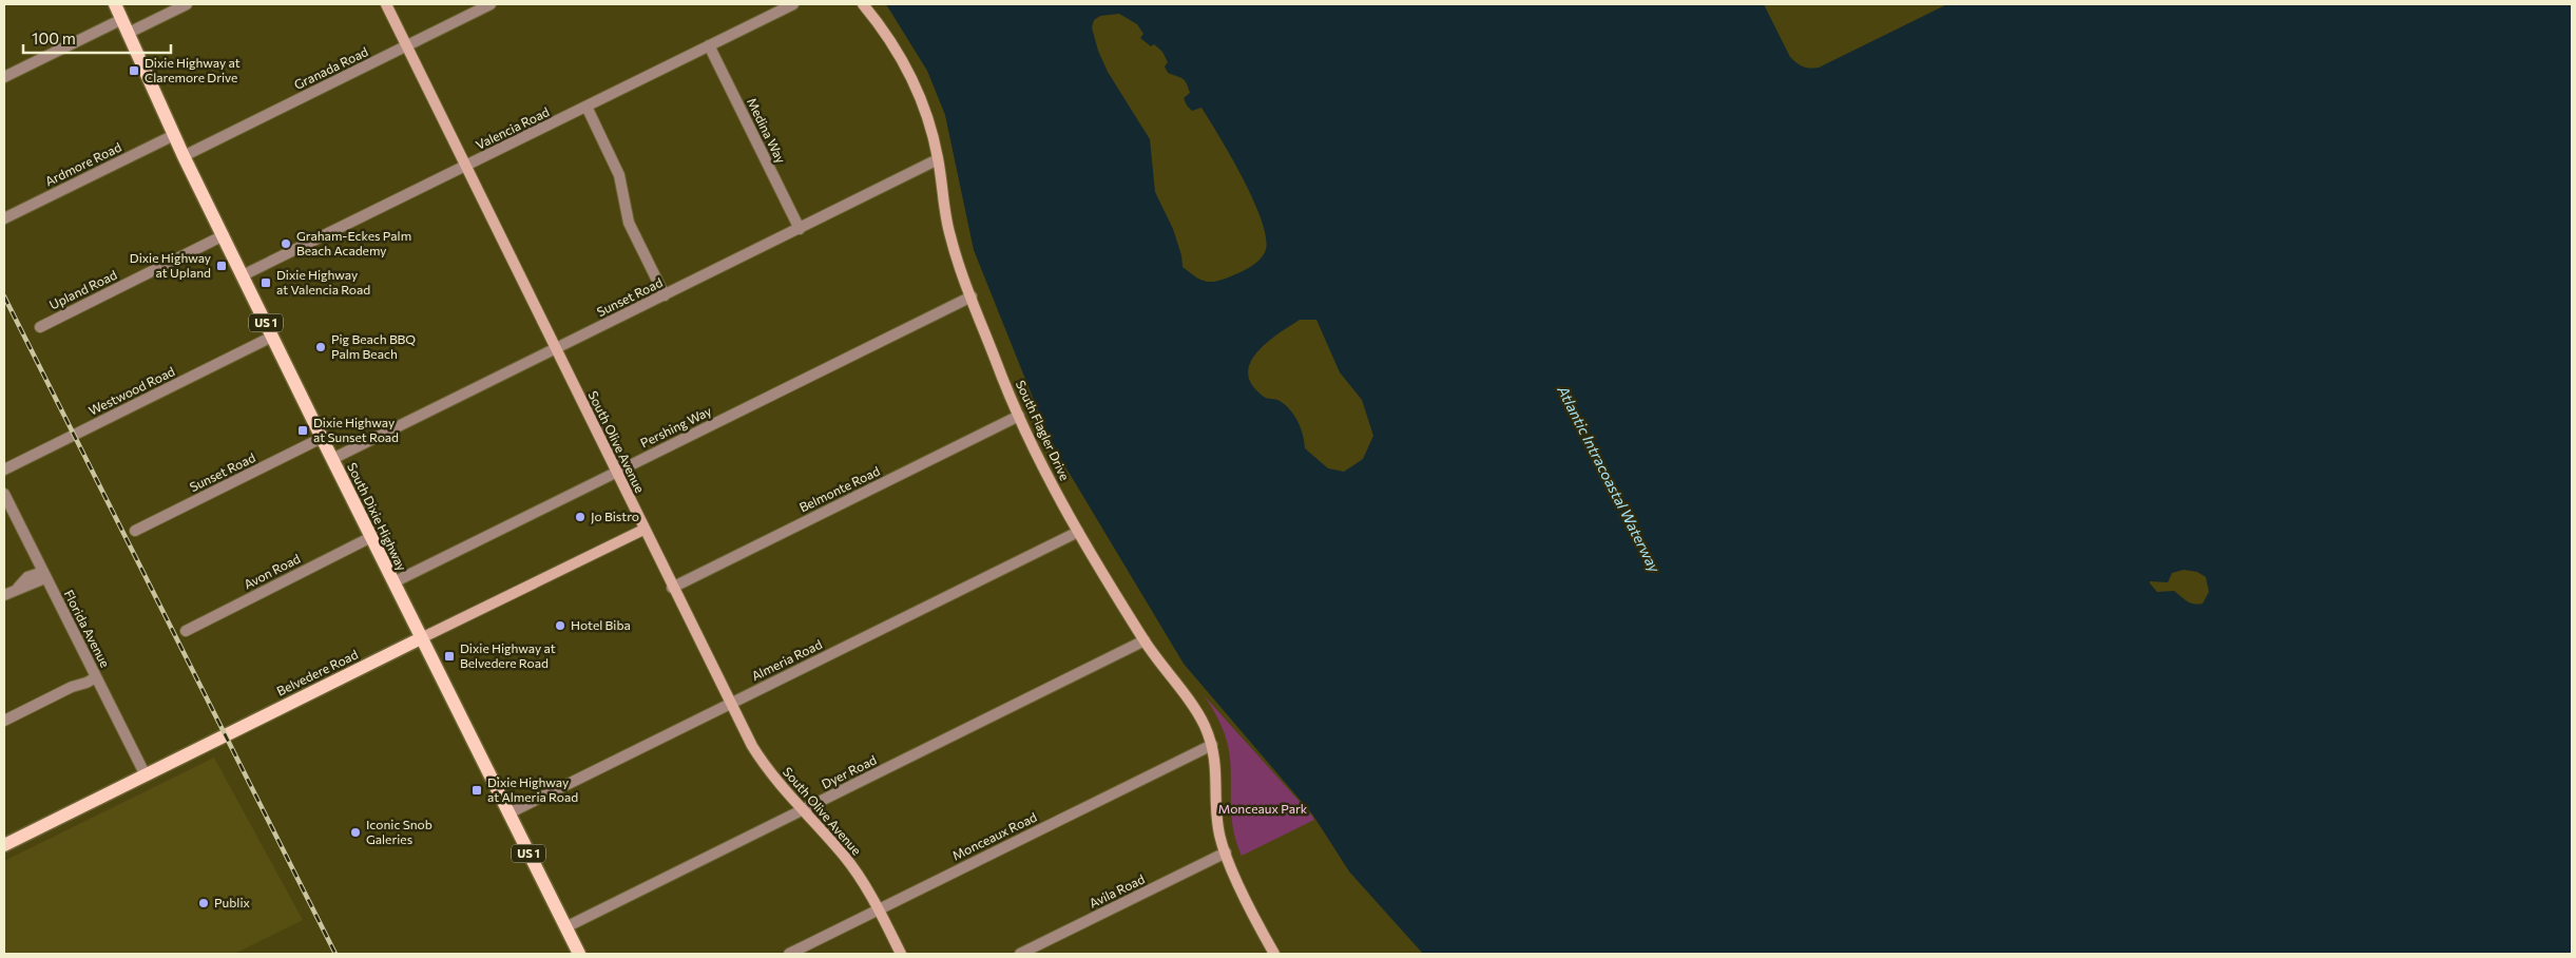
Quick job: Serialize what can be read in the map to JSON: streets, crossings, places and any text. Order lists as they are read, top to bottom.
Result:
{
  "streets": {
    "main road": ["US 1", "South Dixie Highway", "Belvedere Road"],
    "street": [
      "Granada Road",
      "Valencia Road",
      "Medina Way",
      "Ardmore Road",
      "Upland Road",
      "Sunset Road",
      "Westwood Road",
      "Pershing Way",
      "South Flagler Drive",
      "South Olive Avenue",
      "Belmonte Road",
      "Avon Road",
      "Florida Avenue",
      "Almeria Road",
      "Dyer Road",
      "Monceaux Road",
      "Avila Road"
    ]
  },
  "crossings": [
    ["Granada Road", "South Olive Avenue"],
    ["Granada Road", "South Dixie Highway"],
    ["Valencia Road", "Medina Way"],
    ["Valencia Road", "South Olive Avenue"],
    ["Valencia Road", "South Dixie Highway"],
    ["Medina Way", "Sunset Road"],
    ["Ardmore Road", "South Dixie Highway"],
    ["Upland Road", "South Dixie Highway"],
    ["Sunset Road", "South Flagler Drive"],
    ["Sunset Road", "South Olive Avenue"],
    ["Sunset Road", "South Dixie Highway"],
    ["Westwood Road", "South Dixie Highway"],
    ["Pershing Way", "South Flagler Drive"],
    ["Pershing Way", "South Olive Avenue"],
    ["Pershing Way", "South Dixie Highway"],
    ["South Flagler Drive", "Belmonte Road"],
    ["South Flagler Drive", "Almeria Road"],
    ["South Flagler Drive", "Dyer Road"],
    ["South Flagler Drive", "Monceaux Road"],
    ["South Flagler Drive", "Avila Road"],
    ["South Olive Avenue", "Belmonte Road"],
    ["South Olive Avenue", "Almeria Road"],
    ["South Olive Avenue", "Belvedere Road"],
    ["South Olive Avenue", "Dyer Road"],
    ["South Olive Avenue", "Monceaux Road"],
    ["South Dixie Highway", "Avon Road"],
    ["South Dixie Highway", "Almeria Road"],
    ["South Dixie Highway", "Belvedere Road"],
    ["South Dixie Highway", "Dyer Road"],
    ["Florida Avenue", "Belvedere Road"]
  ],
  "water": ["Atlantic Intracoastal Waterway"],
  "parks": ["Monceaux Park"],
  "places": {
    "transit": [
      "Dixie Highway at Claremore Drive",
      "Dixie Highway at Upland",
      "Dixie Highway at Valencia Road",
      "Dixie Highway at Sunset Road",
      "Dixie Highway at Belvedere Road",
      "Dixie Highway at Almeria Road"
    ],
    "other": [
      "Graham-Eckes Palm Beach Academy",
      "Pig Beach BBQ Palm Beach",
      "Jo Bistro",
      "Hotel Biba",
      "Iconic Snob Galeries",
      "Publix"
    ]
  },
  "scale_bar": "100 m"
}
